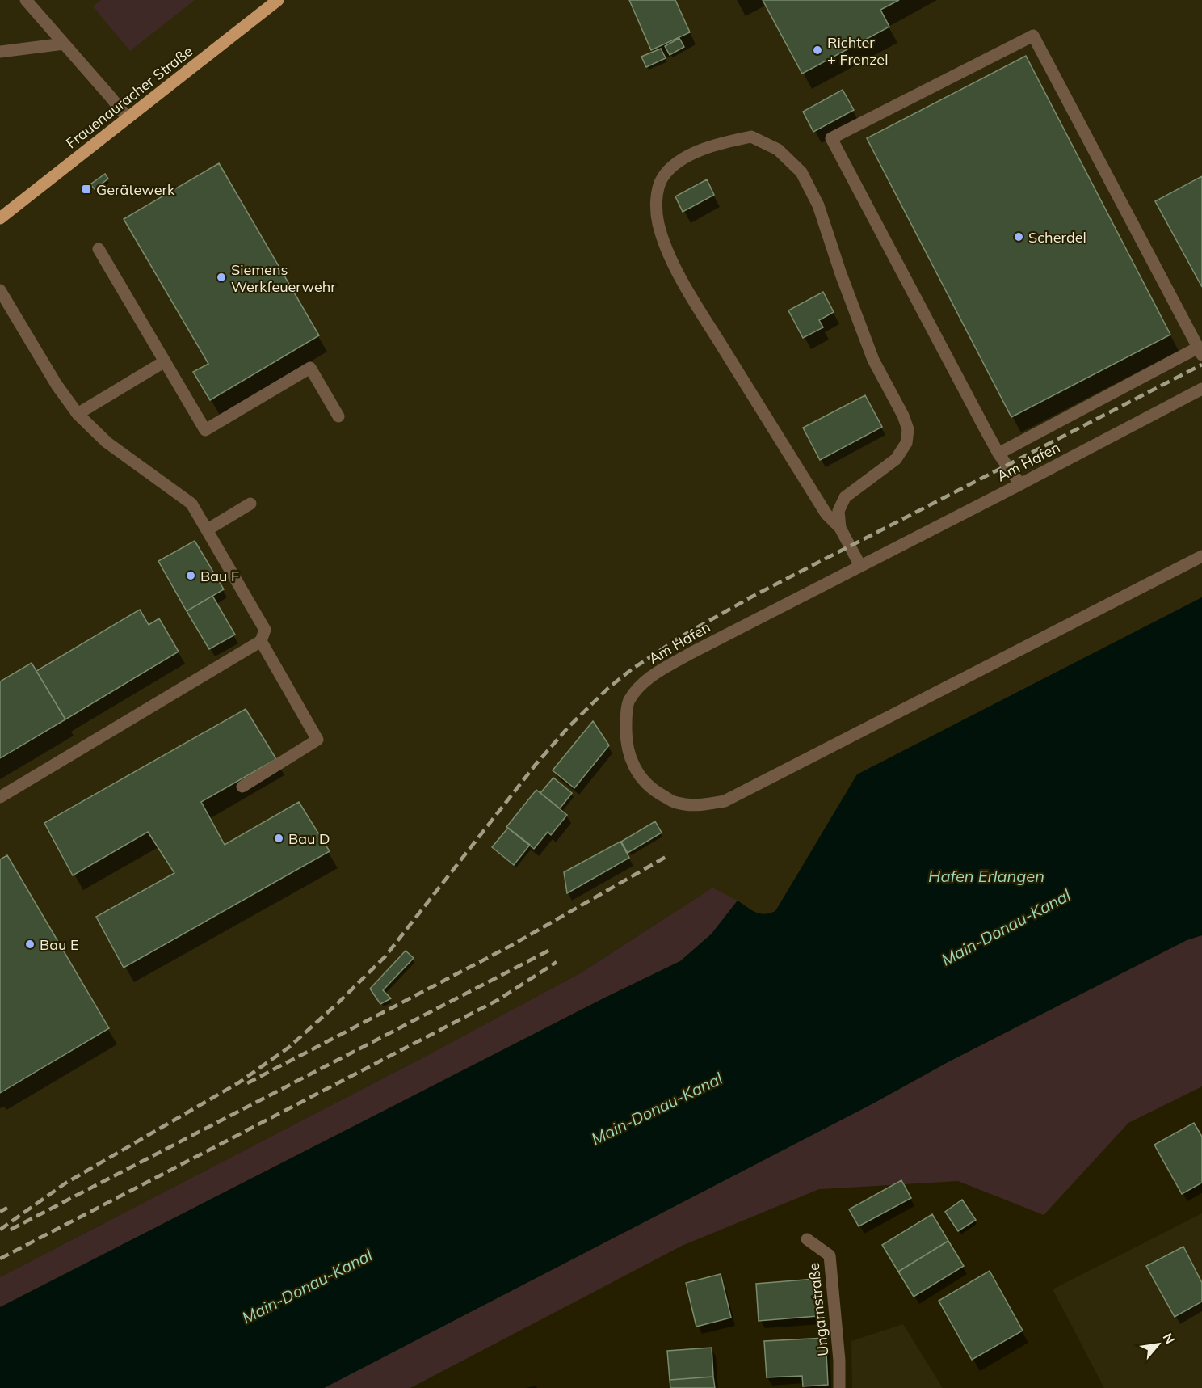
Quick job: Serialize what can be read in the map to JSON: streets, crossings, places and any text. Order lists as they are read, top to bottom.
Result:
{
  "streets": {
    "main road": ["Frauenauracher Straße"],
    "street": ["Am Hafen", "Ungarnstraße"]
  },
  "water": ["Hafen Erlangen", "Main-Donau-Kanal"],
  "places": {
    "other": [
      "Richter + Frenzel",
      "Scherdel",
      "Siemens Werkfeuerwehr",
      "Bau F",
      "Bau D",
      "Bau E"
    ],
    "transit": ["Gerätewerk"]
  },
  "north": "top right"
}
